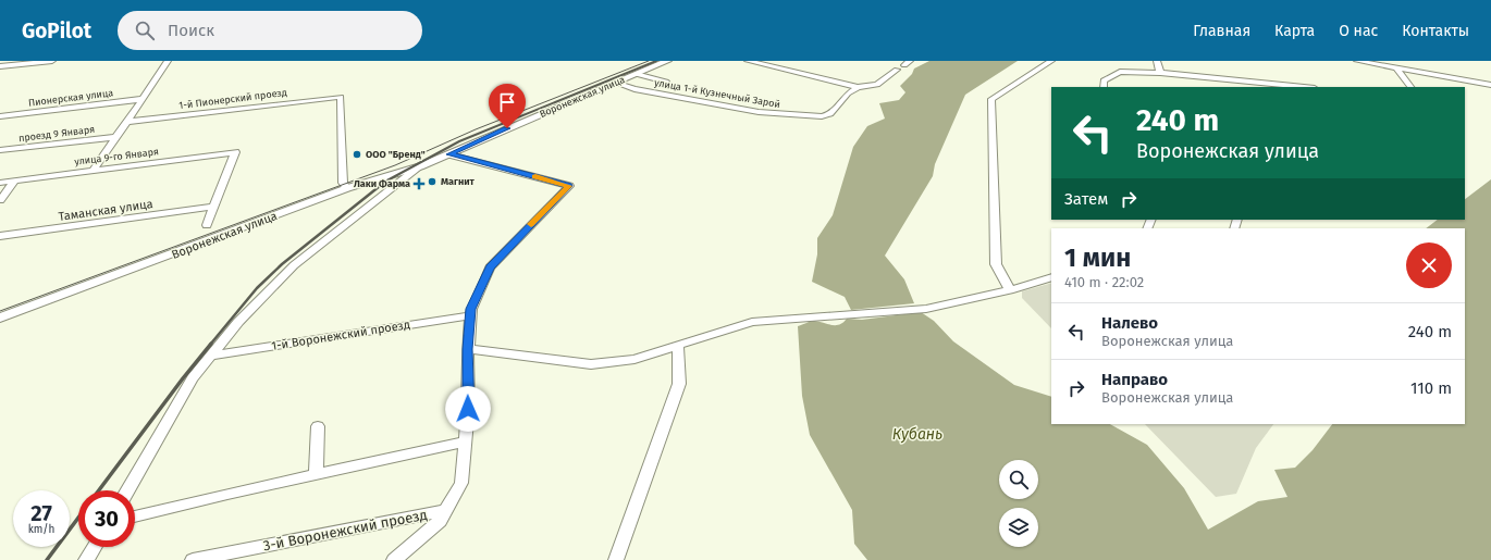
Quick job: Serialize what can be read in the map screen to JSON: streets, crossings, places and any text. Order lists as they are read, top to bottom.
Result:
{
  "streets": {
    "street": [
      "улица 1-й Кузнечный Зарой",
      "Воронежская улица",
      "Пионерская улица",
      "1-й Пионерский проезд",
      "проезд 9 Января",
      "улица 9-го Января",
      "Таманская улица",
      "1-й Воронежский проезд",
      "3-й Воронежский проезд"
    ]
  },
  "crossings": [
    ["улица 1-й Кузнечный Зарой", "Воронежская улица"],
    ["Воронежская улица", "1-й Пионерский проезд"],
    ["улица 9-го Января", "Таманская улица"]
  ],
  "water": ["Кубань"],
  "places": {
    "other": ["ООО \"Бренд\"", "Магнит"],
    "health": ["Лаки Фарма"]
  },
  "page": {
    "header": "GoPilot",
    "search": "Поиск",
    "nav": [
      "Главная",
      "Карта",
      "О нас",
      "Контакты"
    ],
    "turn": ["240 m", "Воронежская улица"],
    "then": "Затем",
    "heading": ["1 мин", "410 m · 22:02"],
    "list": [
      {
        "name": "Налево",
        "note": "Воронежская улица",
        "value": "240 m"
      },
      {
        "name": "Направо",
        "note": "Воронежская улица",
        "value": "110 m"
      }
    ],
    "speed": "27 km/h",
    "limit": "30"
  }
}
